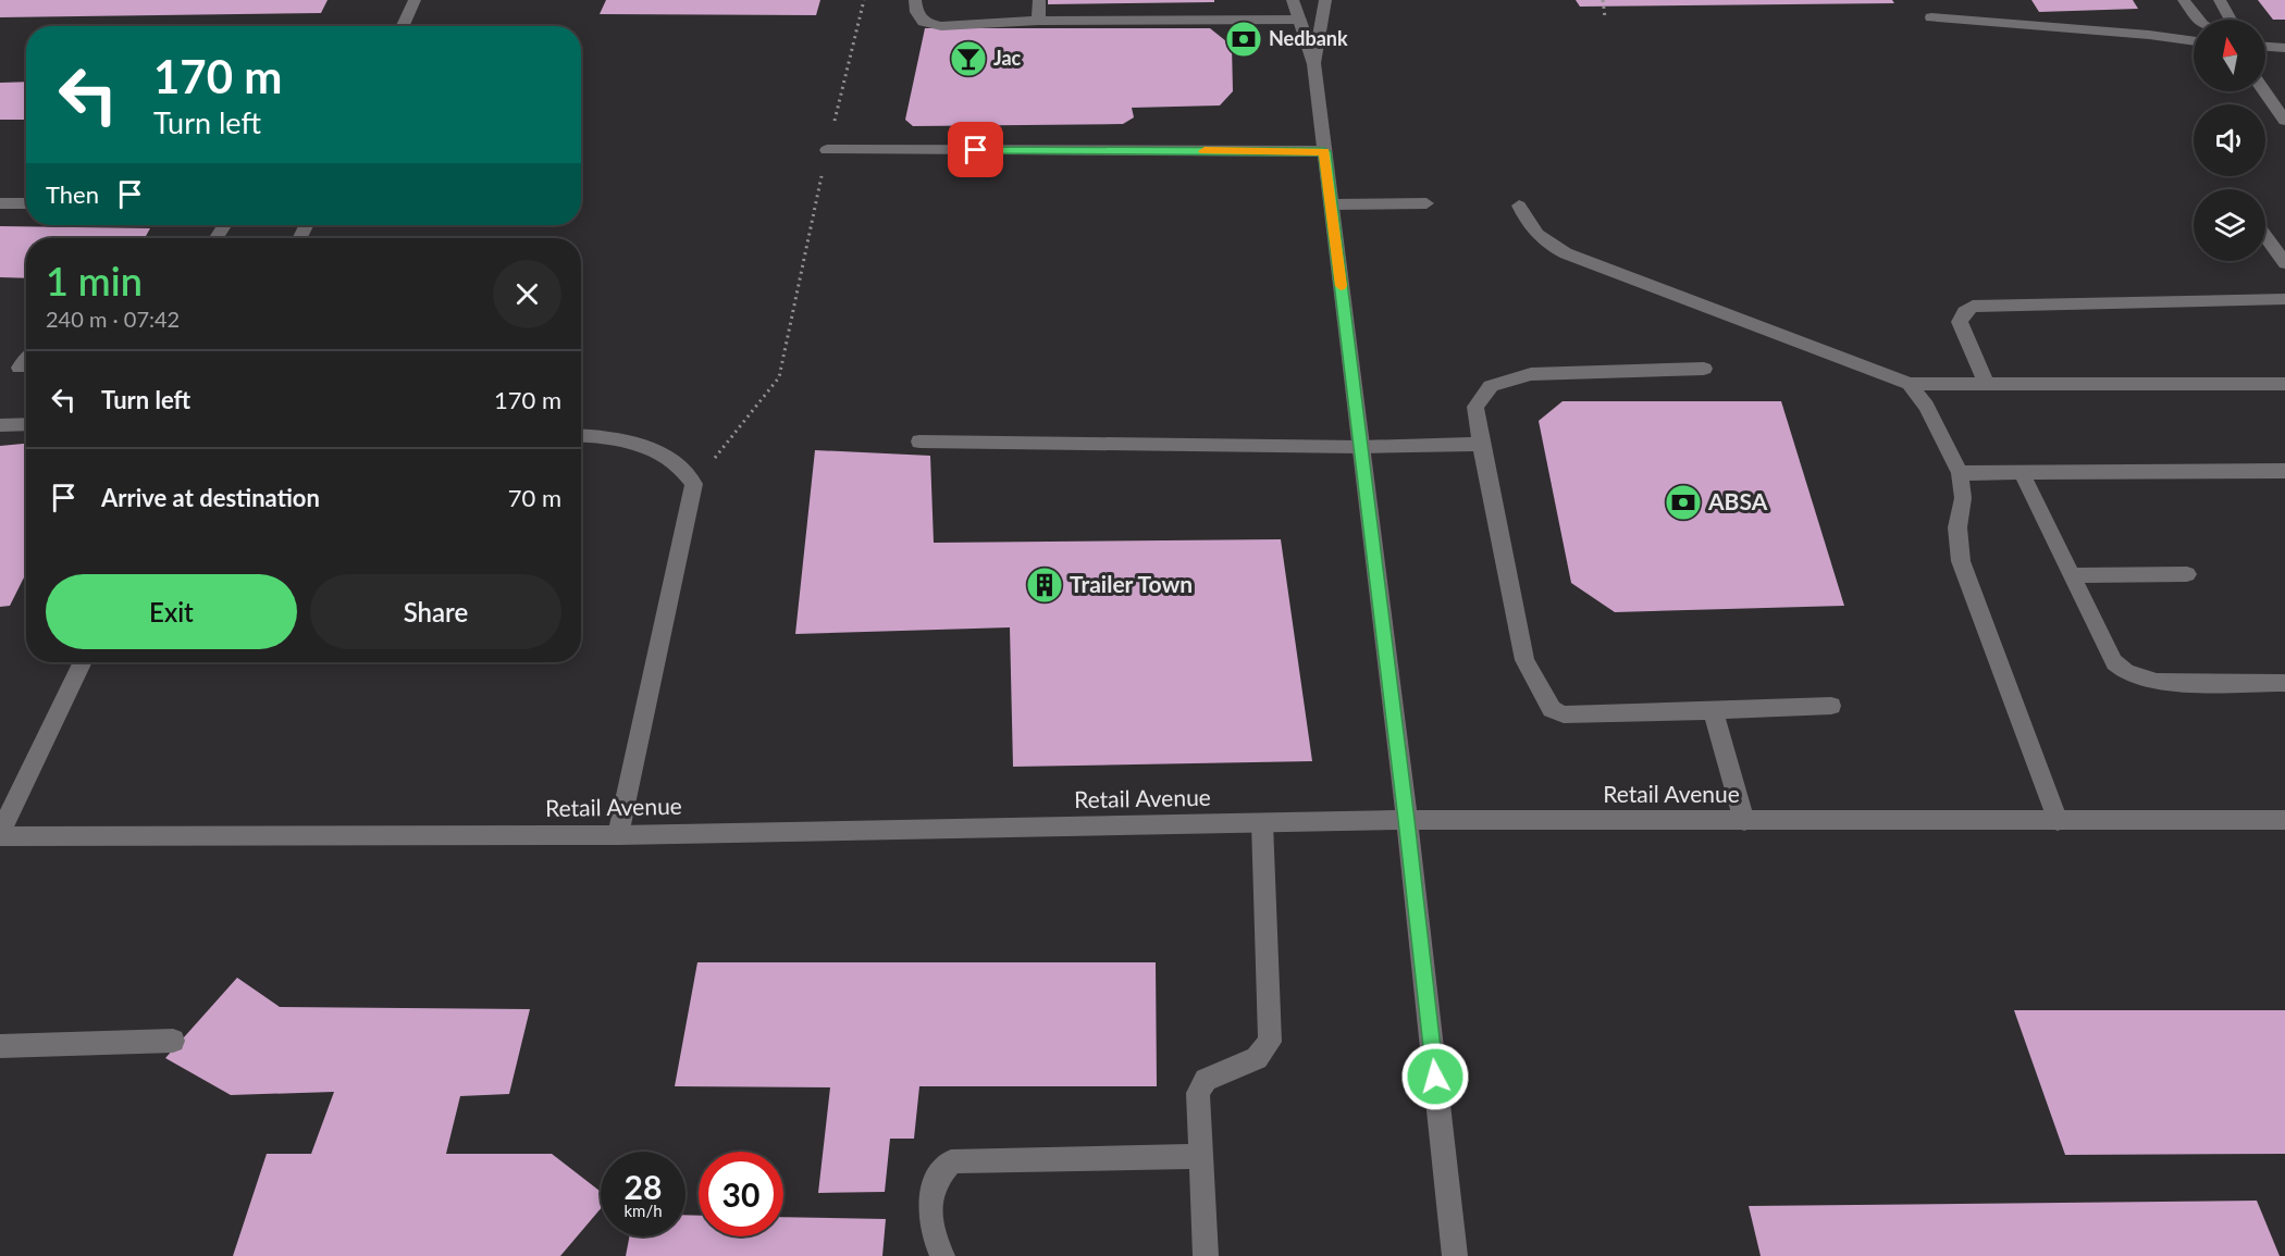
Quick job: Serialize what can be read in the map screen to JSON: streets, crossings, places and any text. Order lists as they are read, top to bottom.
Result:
{
  "streets": {
    "street": ["Retail Avenue"]
  },
  "places": {
    "bank": ["Nedbank", "ABSA"],
    "bar": ["Jac"],
    "building": ["Trailer Town"]
  },
  "north": "top",
  "page": {
    "turn": ["170 m", "Turn left"],
    "then": "Then",
    "heading": ["1 min", "240 m · 07:42"],
    "list": [
      {
        "name": "Turn left",
        "value": "170 m"
      },
      {
        "name": "Arrive at destination",
        "value": "70 m"
      }
    ],
    "buttons": ["Exit", "Share"],
    "speed": "28 km/h",
    "limit": "30"
  }
}
